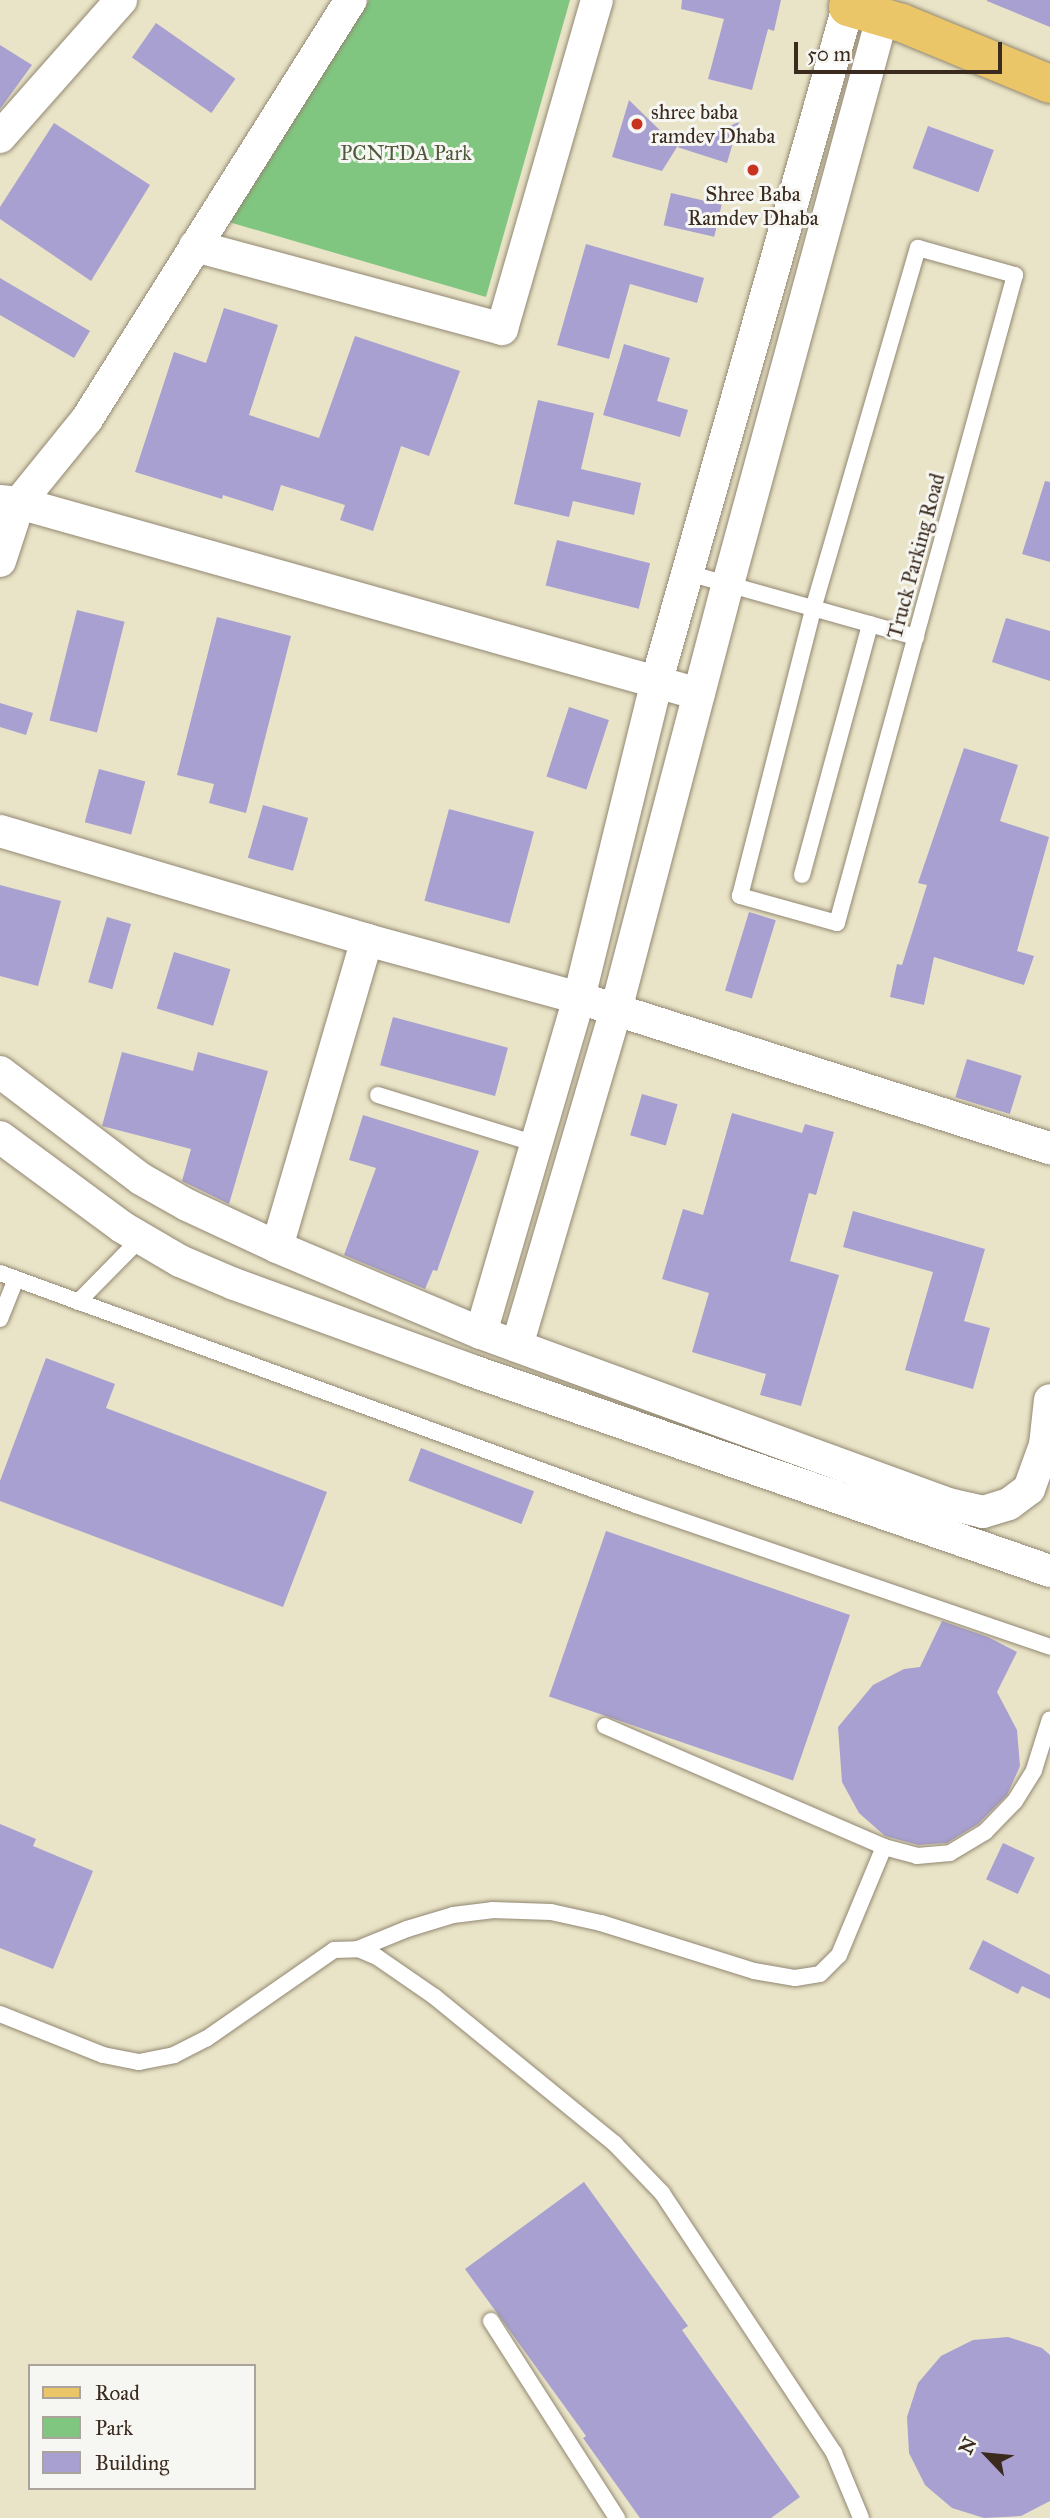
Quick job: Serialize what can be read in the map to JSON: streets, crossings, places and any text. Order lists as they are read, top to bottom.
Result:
{
  "streets": {
    "lane": ["Truck Parking Road"]
  },
  "parks": ["PCNTDA Park"],
  "places": ["shree baba ramdev Dhaba", "Shree Baba Ramdev Dhaba"],
  "legend": ["Road", "Park", "Building"],
  "scale_bar": "50 m",
  "north": "top left"
}
